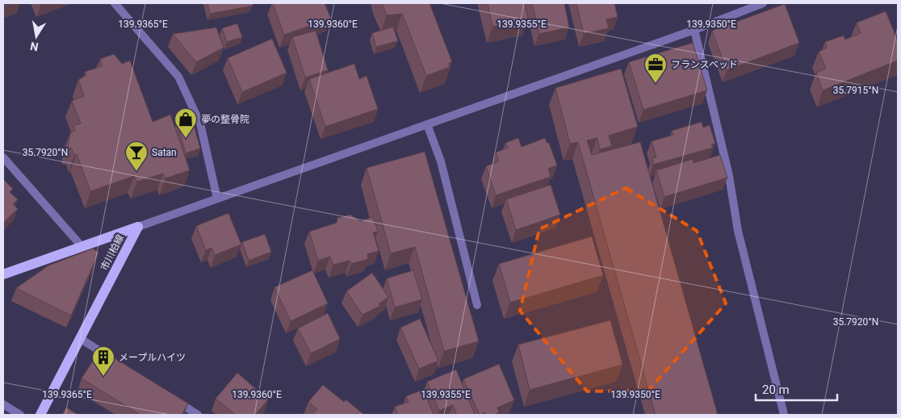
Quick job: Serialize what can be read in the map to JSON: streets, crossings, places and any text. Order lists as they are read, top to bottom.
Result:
{
  "streets": {
    "main road": ["市川柏線"]
  },
  "places": {
    "office": ["フランスベッド"],
    "shop": ["夢の整骨院"],
    "bar": ["Satan"],
    "building": ["メープルハイツ"]
  },
  "scale_bar": "20 m",
  "north": "bottom",
  "coordinates": [
    "139.9365°E",
    "139.9360°E",
    "139.9355°E",
    "139.9350°E",
    "35.7915°N",
    "35.7920°N"
  ]
}
